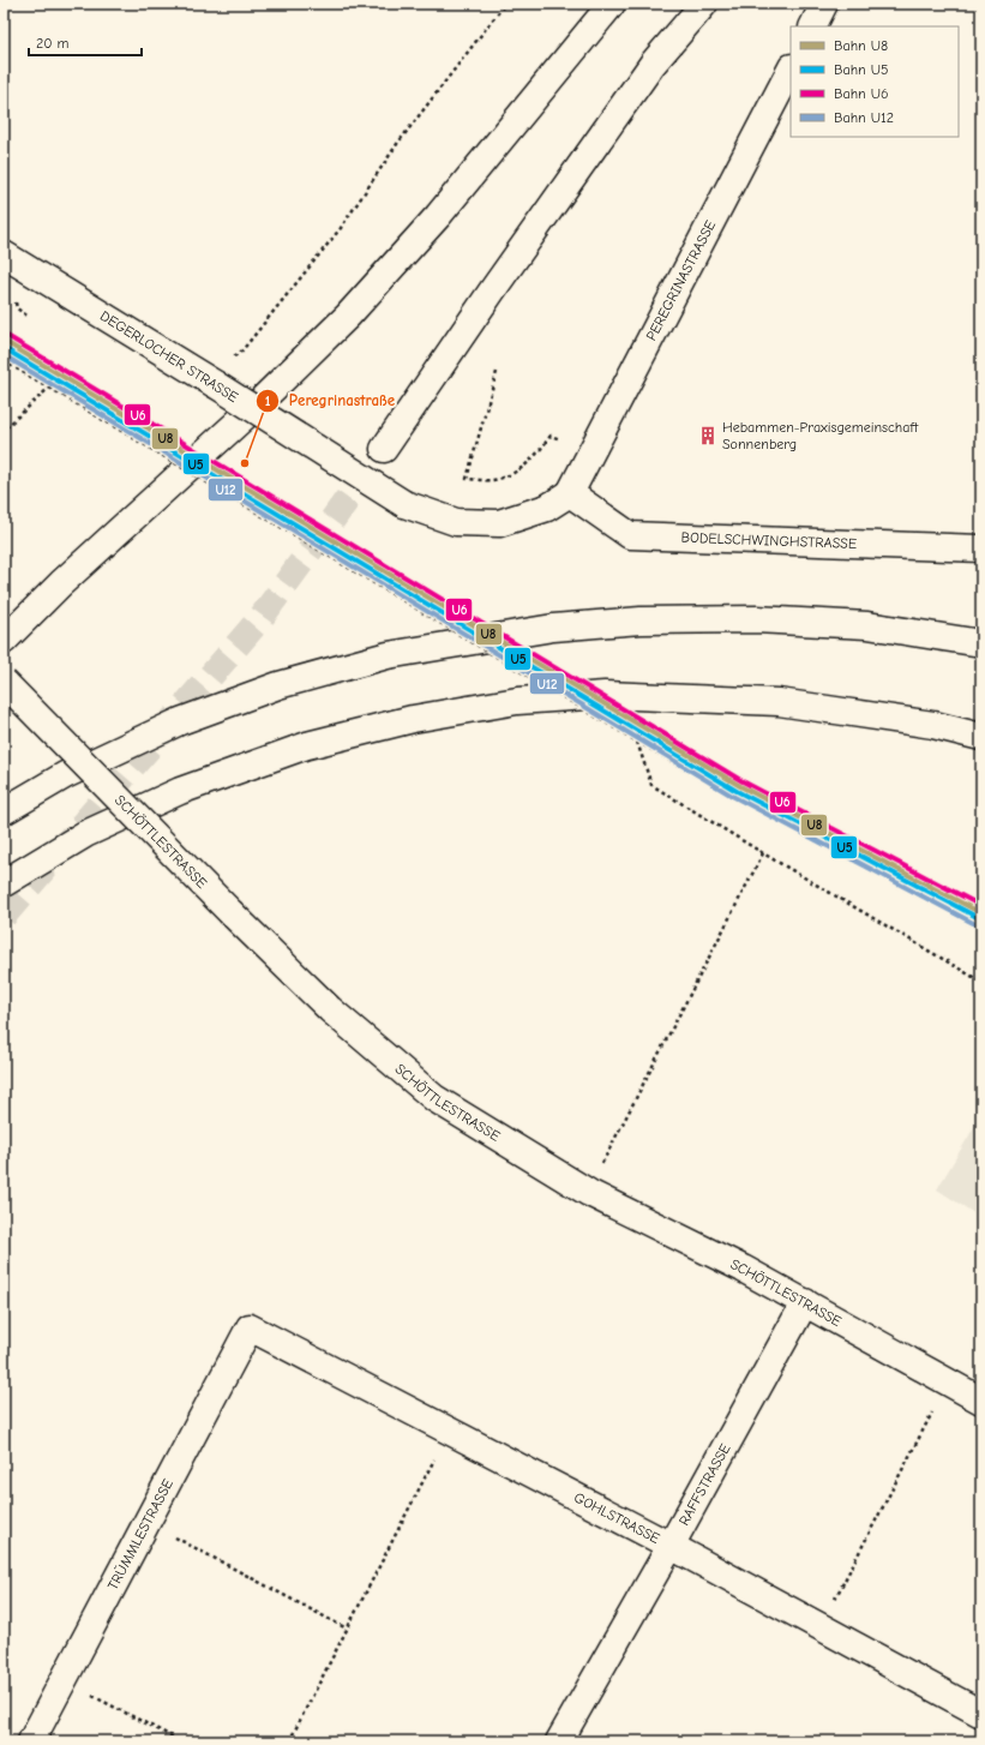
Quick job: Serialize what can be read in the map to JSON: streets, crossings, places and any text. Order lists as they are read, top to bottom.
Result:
{
  "streets": {
    "main road": [
      "PEREGRINASTRASSE",
      "DEGERLOCHER STRASSE",
      "BODELSCHWINGHSTRASSE",
      "SCHÖTTLESTRASSE",
      "RAFFSTRASSE",
      "GOHLSTRASSE",
      "TRÜMMLESTRASSE"
    ]
  },
  "crossings": [
    ["PEREGRINASTRASSE", "DEGERLOCHER STRASSE"],
    ["PEREGRINASTRASSE", "BODELSCHWINGHSTRASSE"],
    ["DEGERLOCHER STRASSE", "BODELSCHWINGHSTRASSE"],
    ["SCHÖTTLESTRASSE", "RAFFSTRASSE"],
    ["RAFFSTRASSE", "GOHLSTRASSE"],
    ["GOHLSTRASSE", "TRÜMMLESTRASSE"]
  ],
  "places": {
    "building": ["Hebammen-Praxisgemeinschaft Sonnenberg"],
    "other": ["Peregrinastraße"]
  },
  "lines": [
    "rail line U6",
    "rail line U8",
    "rail line U5",
    "rail line U12"
  ],
  "legend": [
    "Bahn U8",
    "Bahn U5",
    "Bahn U6",
    "Bahn U12"
  ],
  "scale_bar": "20 m"
}
